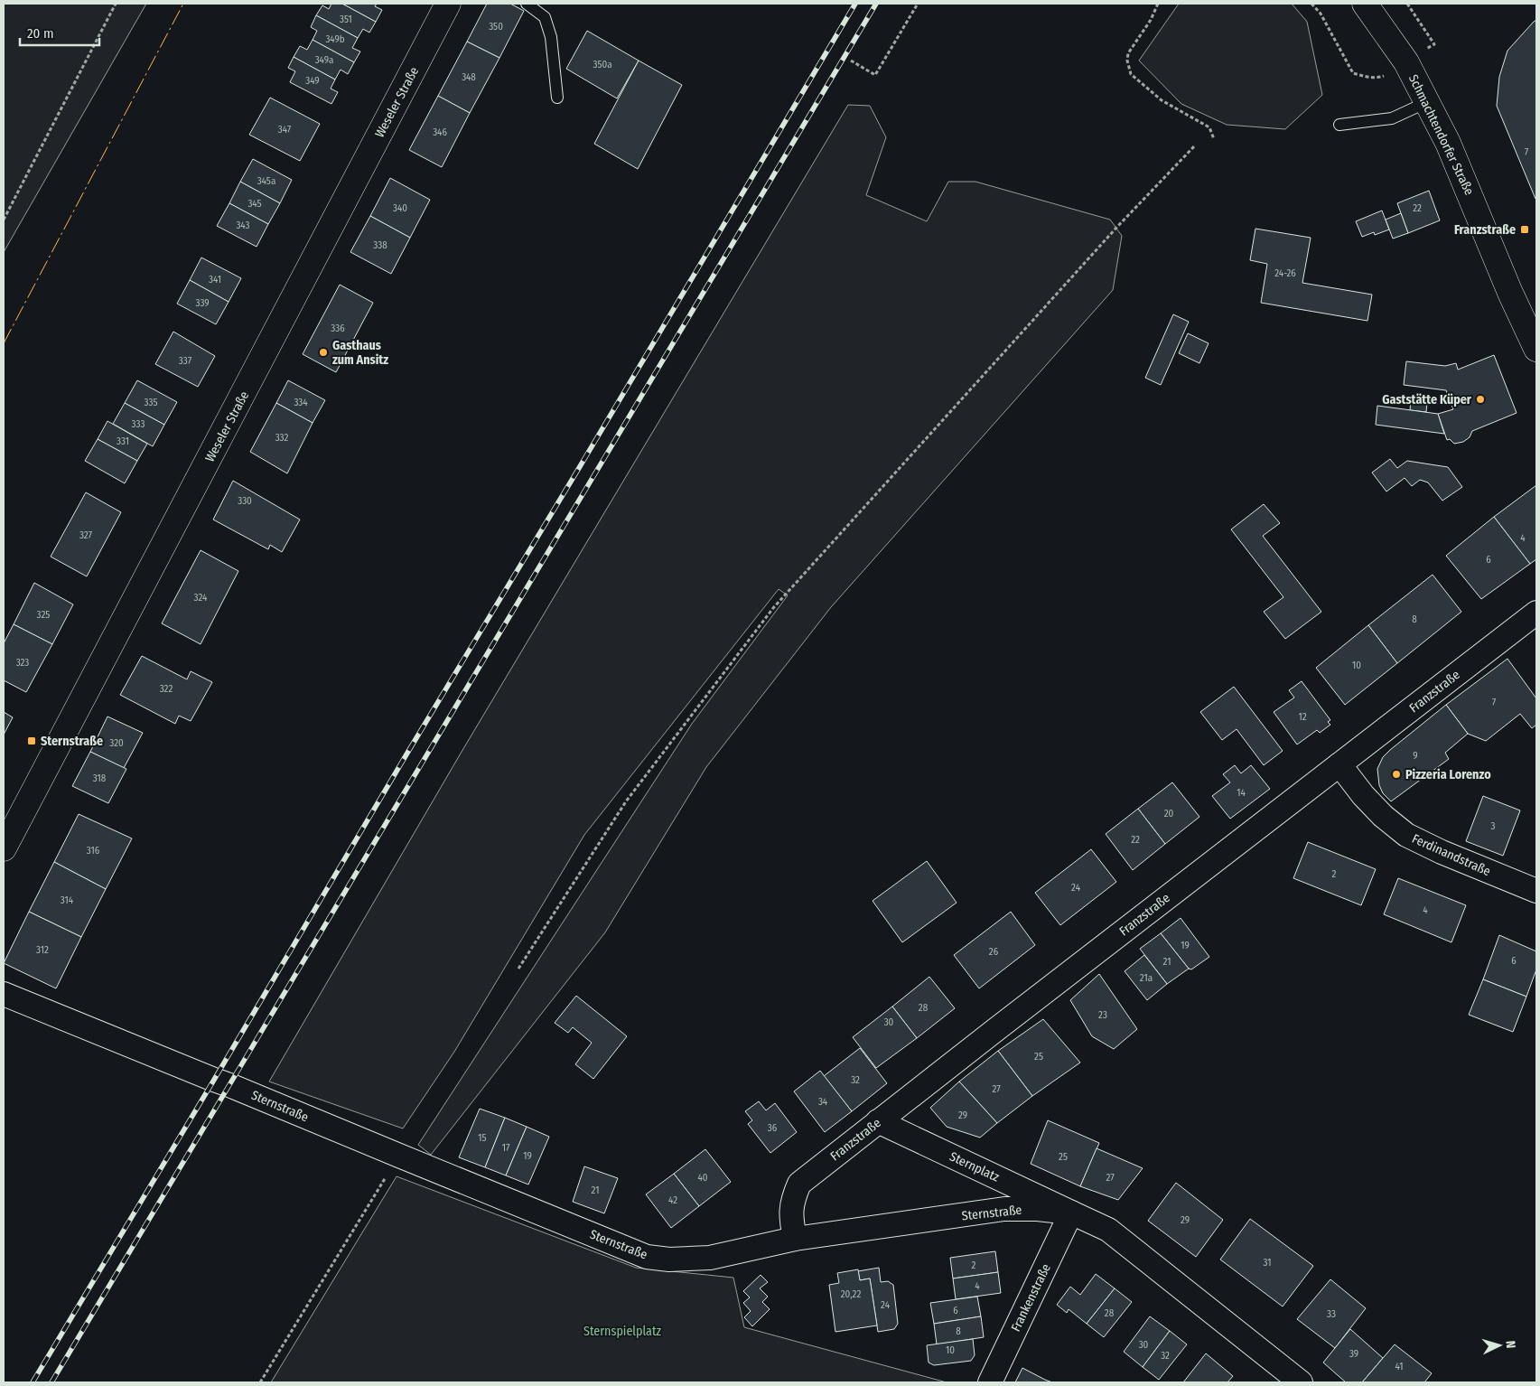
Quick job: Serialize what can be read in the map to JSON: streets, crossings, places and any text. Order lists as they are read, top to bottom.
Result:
{
  "streets": {
    "main road": ["Weseler Straße", "Schmachtendorfer Straße"],
    "street": [
      "Franzstraße",
      "Ferdinandstraße",
      "Sternstraße",
      "Sternplatz",
      "Frankenstraße"
    ]
  },
  "crossings": [
    ["Franzstraße", "Ferdinandstraße"],
    ["Franzstraße", "Sternstraße"],
    ["Franzstraße", "Sternplatz"],
    ["Sternstraße", "Sternplatz"],
    ["Sternstraße", "Frankenstraße"],
    ["Sternplatz", "Frankenstraße"]
  ],
  "parks": ["Sternspielplatz"],
  "places": {
    "transit": ["Franzstraße", "Sternstraße"],
    "other": ["Gasthaus zum Ansitz", "Gaststätte Küper", "Pizzeria Lorenzo"]
  },
  "house_numbers": [
    "351",
    "350",
    "349b",
    "349a",
    "350a",
    "348",
    "349",
    "347",
    "346",
    "7",
    "345a",
    "345",
    "340",
    "22",
    "343",
    "338",
    "24-26",
    "341",
    "339",
    "336",
    "337",
    "335",
    "334",
    "333",
    "332",
    "331",
    "330",
    "327",
    "4",
    "6",
    "324",
    "325",
    "8",
    "323",
    "10",
    "322",
    "7",
    "12",
    "320",
    "9",
    "318",
    "14",
    "20",
    "3",
    "22",
    "316",
    "2",
    "24",
    "314",
    "4",
    "19",
    "312",
    "26",
    "6",
    "21",
    "21a",
    "28",
    "23",
    "30",
    "25",
    "32",
    "27",
    "34",
    "29",
    "36",
    "15",
    "17",
    "19",
    "25",
    "40",
    "27",
    "21",
    "42",
    "29",
    "31",
    "2",
    "4",
    "20,22",
    "24",
    "6",
    "28",
    "33",
    "8",
    "30",
    "10",
    "39",
    "32",
    "41"
  ],
  "scale_bar": "20 m",
  "north": "right"
}
